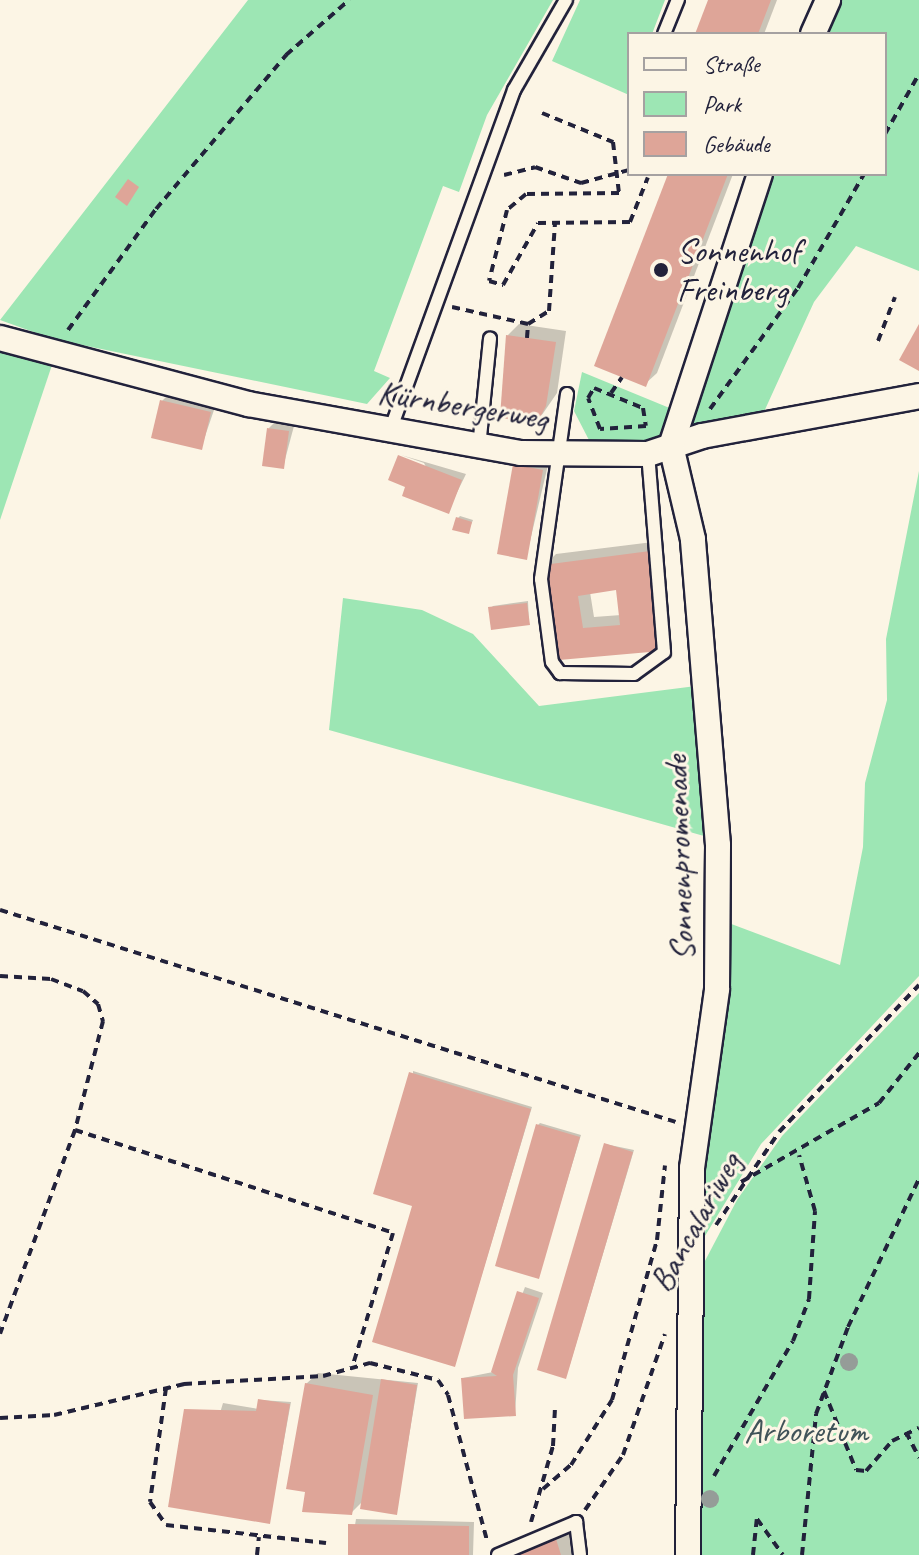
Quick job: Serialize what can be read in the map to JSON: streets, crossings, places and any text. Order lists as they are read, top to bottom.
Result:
{
  "streets": {
    "street": ["Kürnbergerweg", "Sonnenpromenade"],
    "path": ["Bancalariweg"]
  },
  "crossings": [
    ["Kürnbergerweg", "Sonnenpromenade"]
  ],
  "parks": ["Arboretum"],
  "places": ["Sonnenhof Freinberg"],
  "legend": ["Straße", "Park", "Gebäude"]
}
